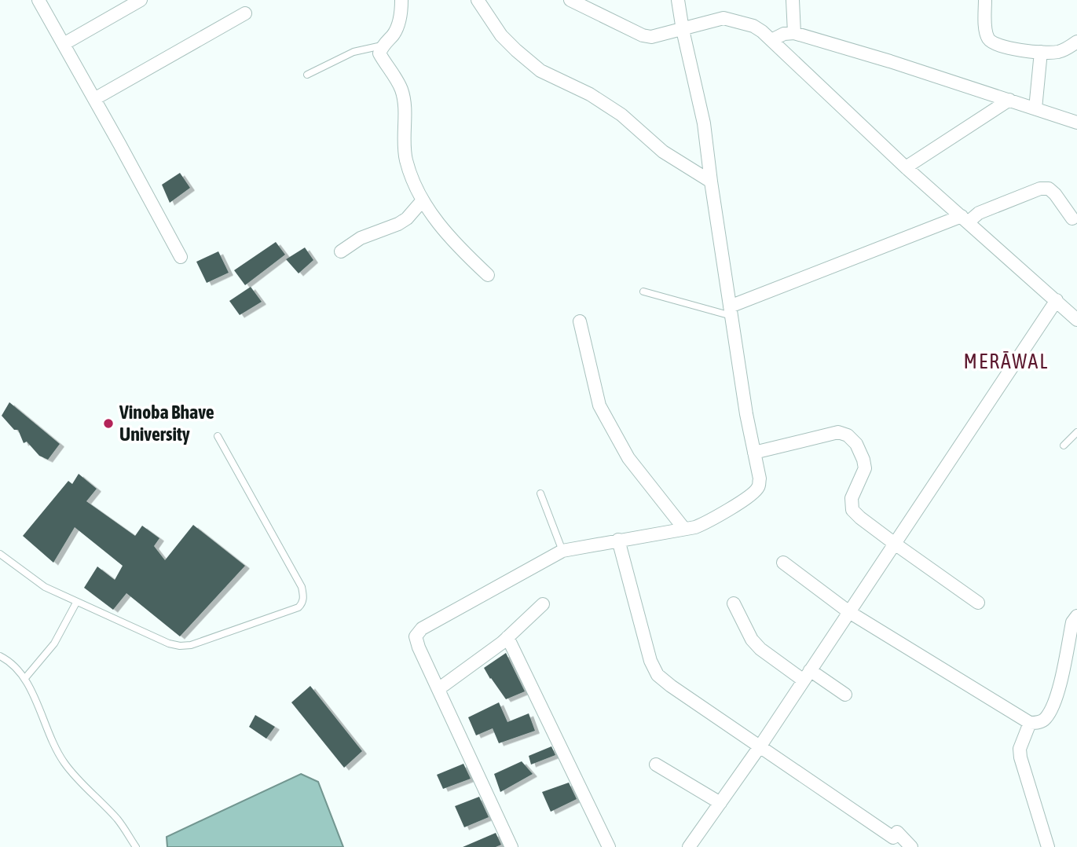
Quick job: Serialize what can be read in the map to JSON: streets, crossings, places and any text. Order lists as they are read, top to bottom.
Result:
{
  "districts": ["MERĀWAL"],
  "places": ["Vinoba Bhave University"]
}
